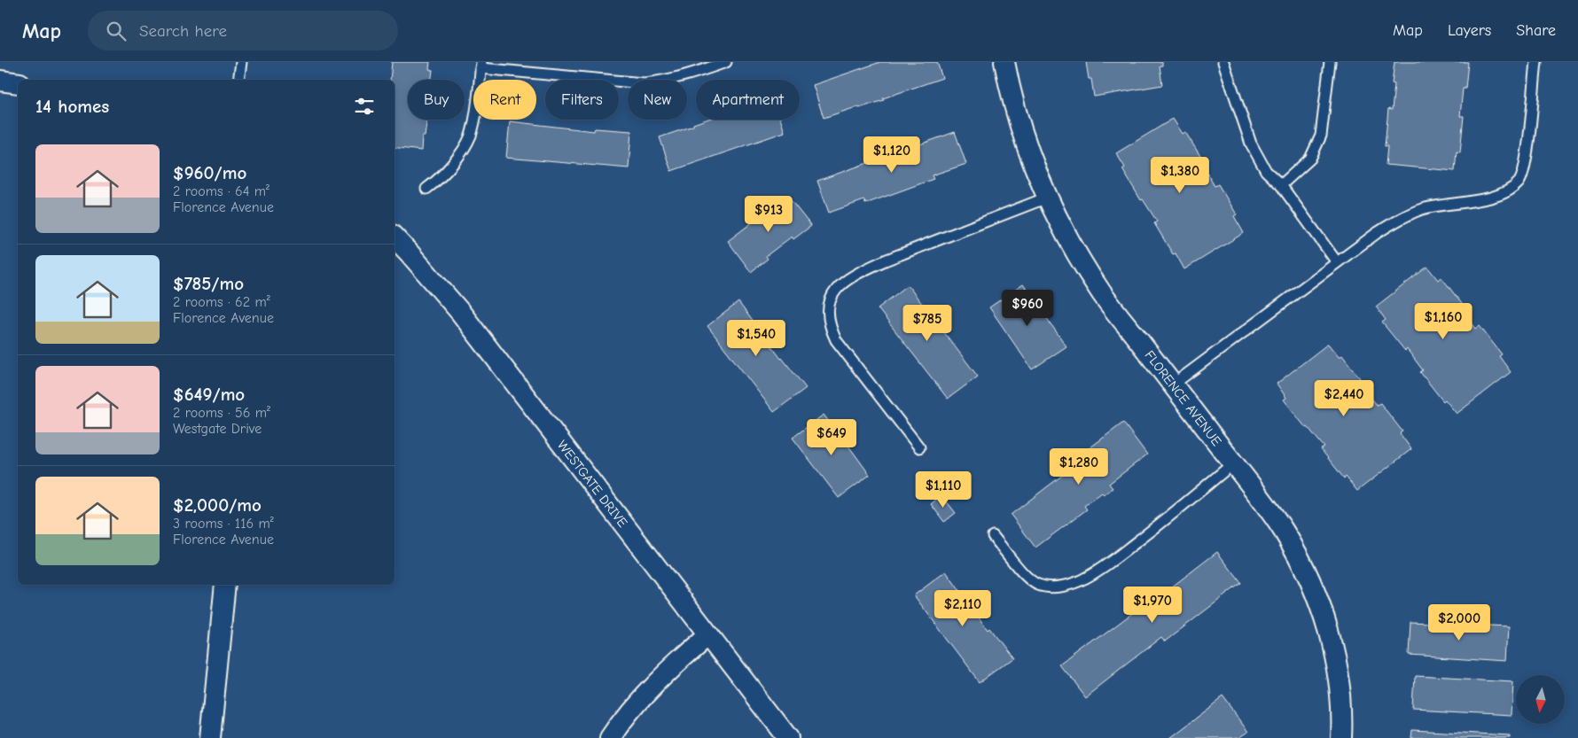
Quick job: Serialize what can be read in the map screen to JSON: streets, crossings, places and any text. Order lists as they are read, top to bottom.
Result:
{
  "streets": {
    "street": ["FLORENCE AVENUE", "WESTGATE DRIVE"]
  },
  "north": "bottom",
  "page": {
    "header": "Map",
    "search": "Search here",
    "nav": ["Map", "Layers", "Share"],
    "chip": [
      "Buy",
      "Rent",
      "Filters",
      "New",
      "Apartment"
    ],
    "heading": "14 homes",
    "list": [
      {
        "name": "$960/mo",
        "note": "2 rooms · 64 m² · Florence Avenue"
      },
      {
        "name": "$785/mo",
        "note": "2 rooms · 62 m² · Florence Avenue"
      },
      {
        "name": "$649/mo",
        "note": "2 rooms · 56 m² · Westgate Drive"
      },
      {
        "name": "$2,000/mo",
        "note": "3 rooms · 116 m² · Florence Avenue"
      }
    ],
    "price": [
      "$1,120",
      "$1,380",
      "$913",
      "$960",
      "$1,160",
      "$785",
      "$1,540",
      "$2,440",
      "$649",
      "$1,280",
      "$1,110",
      "$1,970",
      "$2,110",
      "$2,000"
    ]
  }
}
